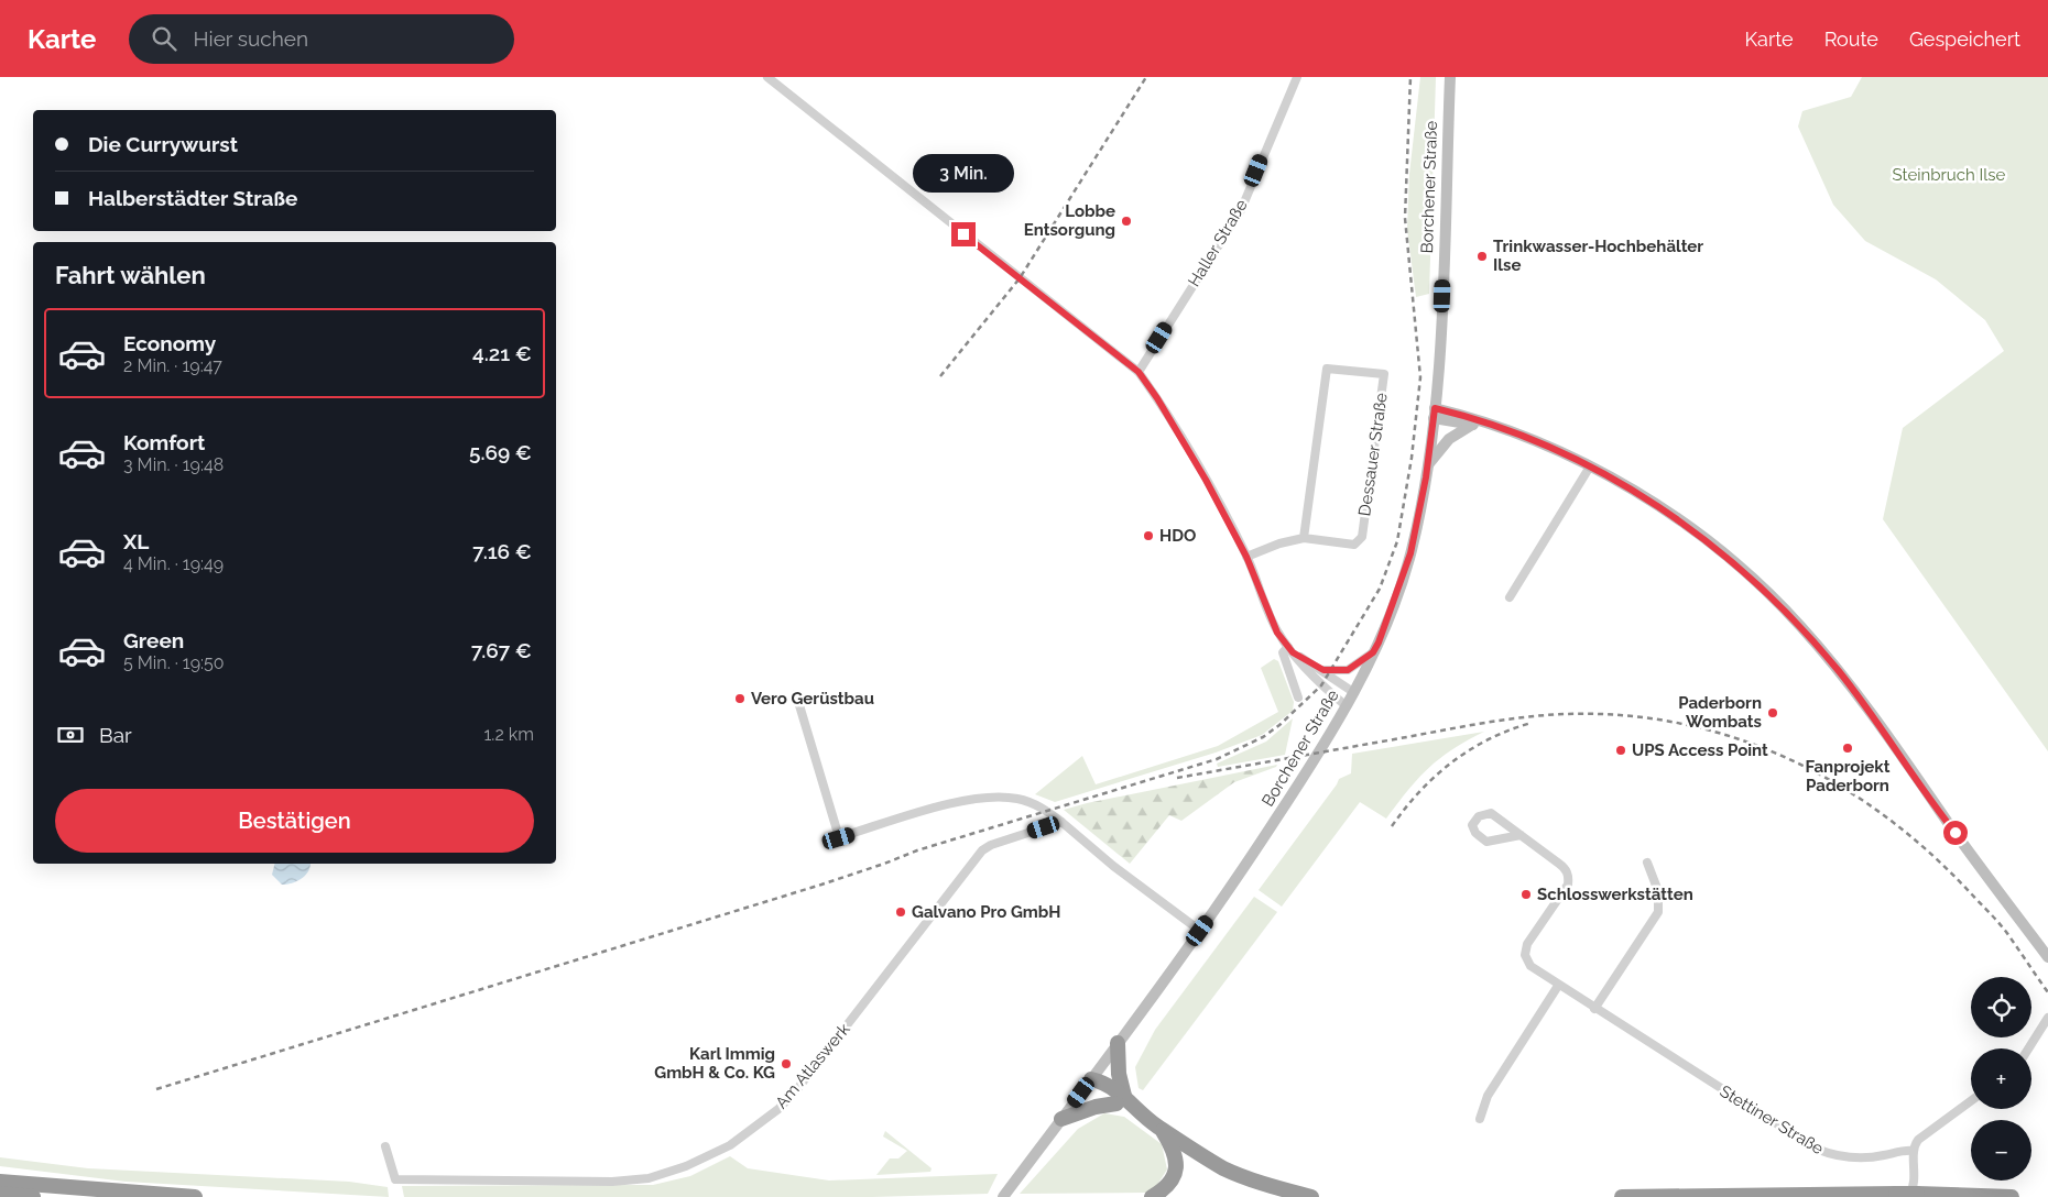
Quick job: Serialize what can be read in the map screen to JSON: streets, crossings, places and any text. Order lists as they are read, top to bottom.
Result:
{
  "streets": {
    "main road": ["Borchener Straße"],
    "street": [
      "Haller Straße",
      "Dessauer Straße",
      "Am Atlaswerk",
      "Stettiner Straße"
    ]
  },
  "parks": ["Steinbruch Ilse"],
  "places": [
    "Lobbe Entsorgung",
    "Trinkwasser-Hochbehälter Ilse",
    "HDO",
    "Vero Gerüstbau",
    "Paderborn Wombats",
    "Fanprojekt Paderborn",
    "UPS Access Point",
    "Schlosswerkstätten",
    "Galvano Pro GmbH",
    "Karl Immig GmbH & Co. KG"
  ],
  "page": {
    "header": "Karte",
    "search": "Hier suchen",
    "nav": ["Karte", "Route", "Gespeichert"],
    "banner": ["Die Currywurst", "Halberstädter Straße"],
    "bubble": "3 Min.",
    "heading": "Fahrt wählen",
    "list": [
      {
        "name": "Economy",
        "note": "2 Min. · 19:47",
        "value": "4.21 €"
      },
      {
        "name": "Komfort",
        "note": "3 Min. · 19:48",
        "value": "5.69 €"
      },
      {
        "name": "XL",
        "note": "4 Min. · 19:49",
        "value": "7.16 €"
      },
      {
        "name": "Green",
        "note": "5 Min. · 19:50",
        "value": "7.67 €"
      }
    ],
    "pay": ["Bar", "1.2 km"],
    "buttons": "Bestätigen",
    "map_buttons": ["+", "−"]
  }
}
